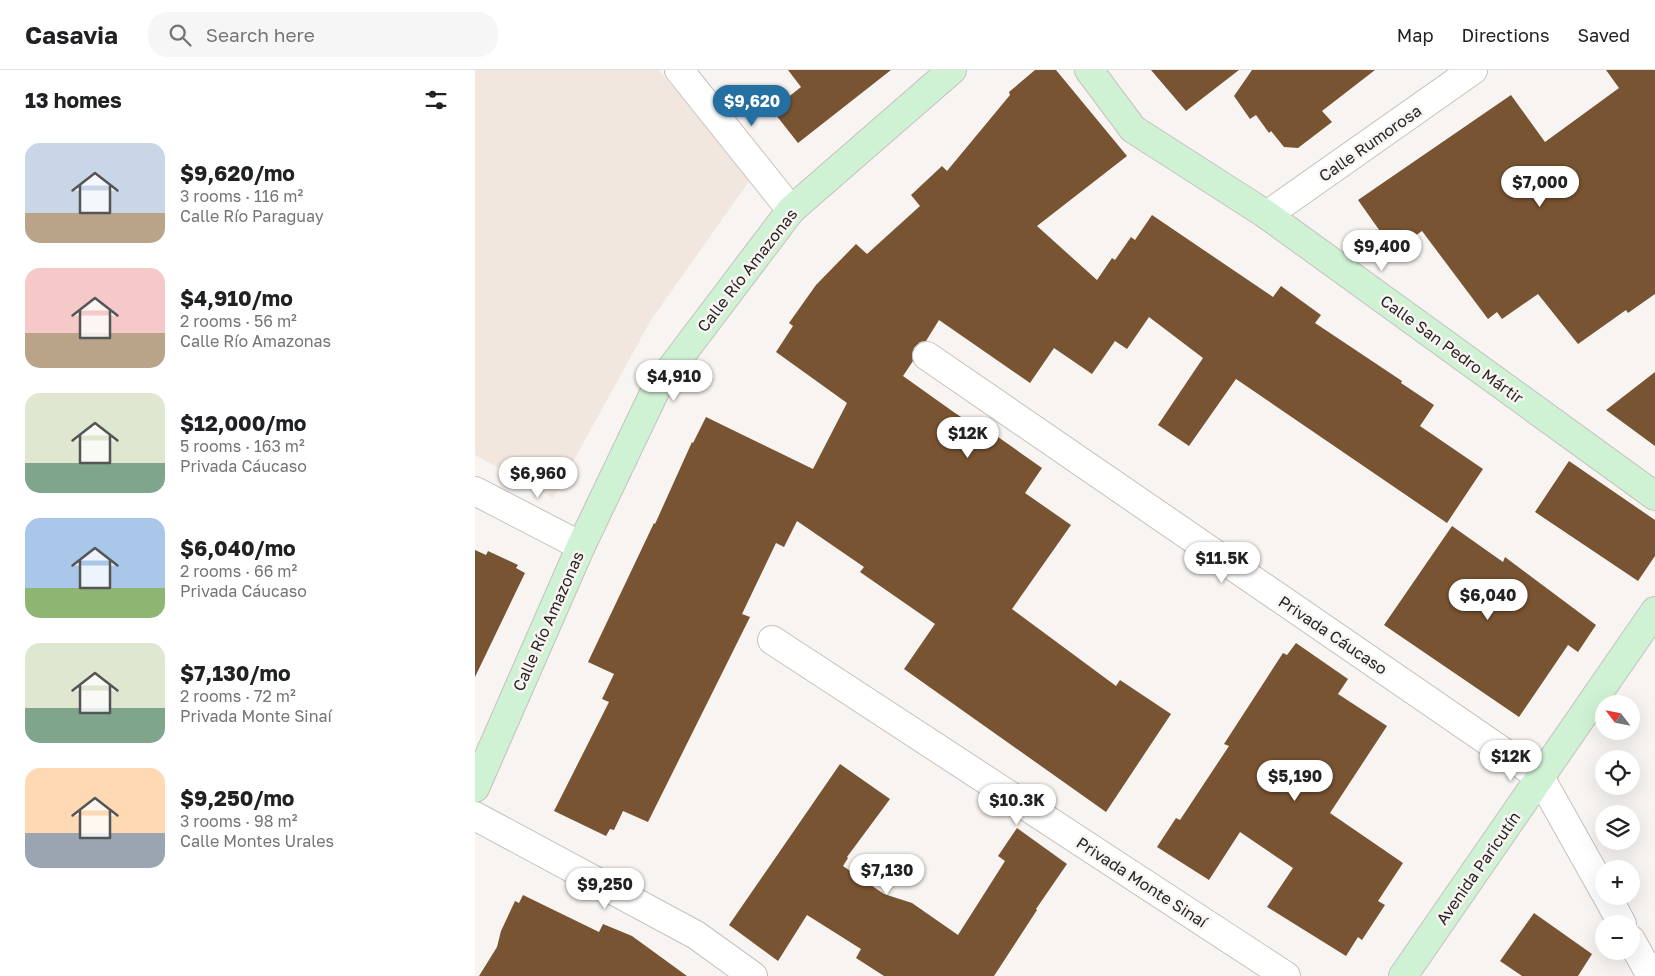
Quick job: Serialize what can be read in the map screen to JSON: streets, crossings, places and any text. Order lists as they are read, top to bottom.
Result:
{
  "streets": {
    "street": [
      "Calle Rumorosa",
      "Calle Río Amazonas",
      "Calle San Pedro Mártir",
      "Privada Cáucaso",
      "Avenida Paricutín",
      "Privada Monte Sinaí"
    ]
  },
  "crossings": [
    ["Calle Rumorosa", "Calle San Pedro Mártir"],
    ["Privada Cáucaso", "Avenida Paricutín"]
  ],
  "north": "top left",
  "page": {
    "header": "Casavia",
    "search": "Search here",
    "nav": ["Map", "Directions", "Saved"],
    "heading": "13 homes",
    "price": [
      "$9,620",
      "$7,000",
      "$9,400",
      "$4,910",
      "$12K",
      "$6,960",
      "$11.5K",
      "$6,040",
      "$12K",
      "$5,190",
      "$10.3K",
      "$7,130",
      "$9,250"
    ],
    "list": [
      {
        "name": "$9,620/mo",
        "note": "3 rooms · 116 m² · Calle Río Paraguay"
      },
      {
        "name": "$4,910/mo",
        "note": "2 rooms · 56 m² · Calle Río Amazonas"
      },
      {
        "name": "$12,000/mo",
        "note": "5 rooms · 163 m² · Privada Cáucaso"
      },
      {
        "name": "$6,040/mo",
        "note": "2 rooms · 66 m² · Privada Cáucaso"
      },
      {
        "name": "$7,130/mo",
        "note": "2 rooms · 72 m² · Privada Monte Sinaí"
      },
      {
        "name": "$9,250/mo",
        "note": "3 rooms · 98 m² · Calle Montes Urales"
      }
    ],
    "map_buttons": ["+", "−"]
  }
}
